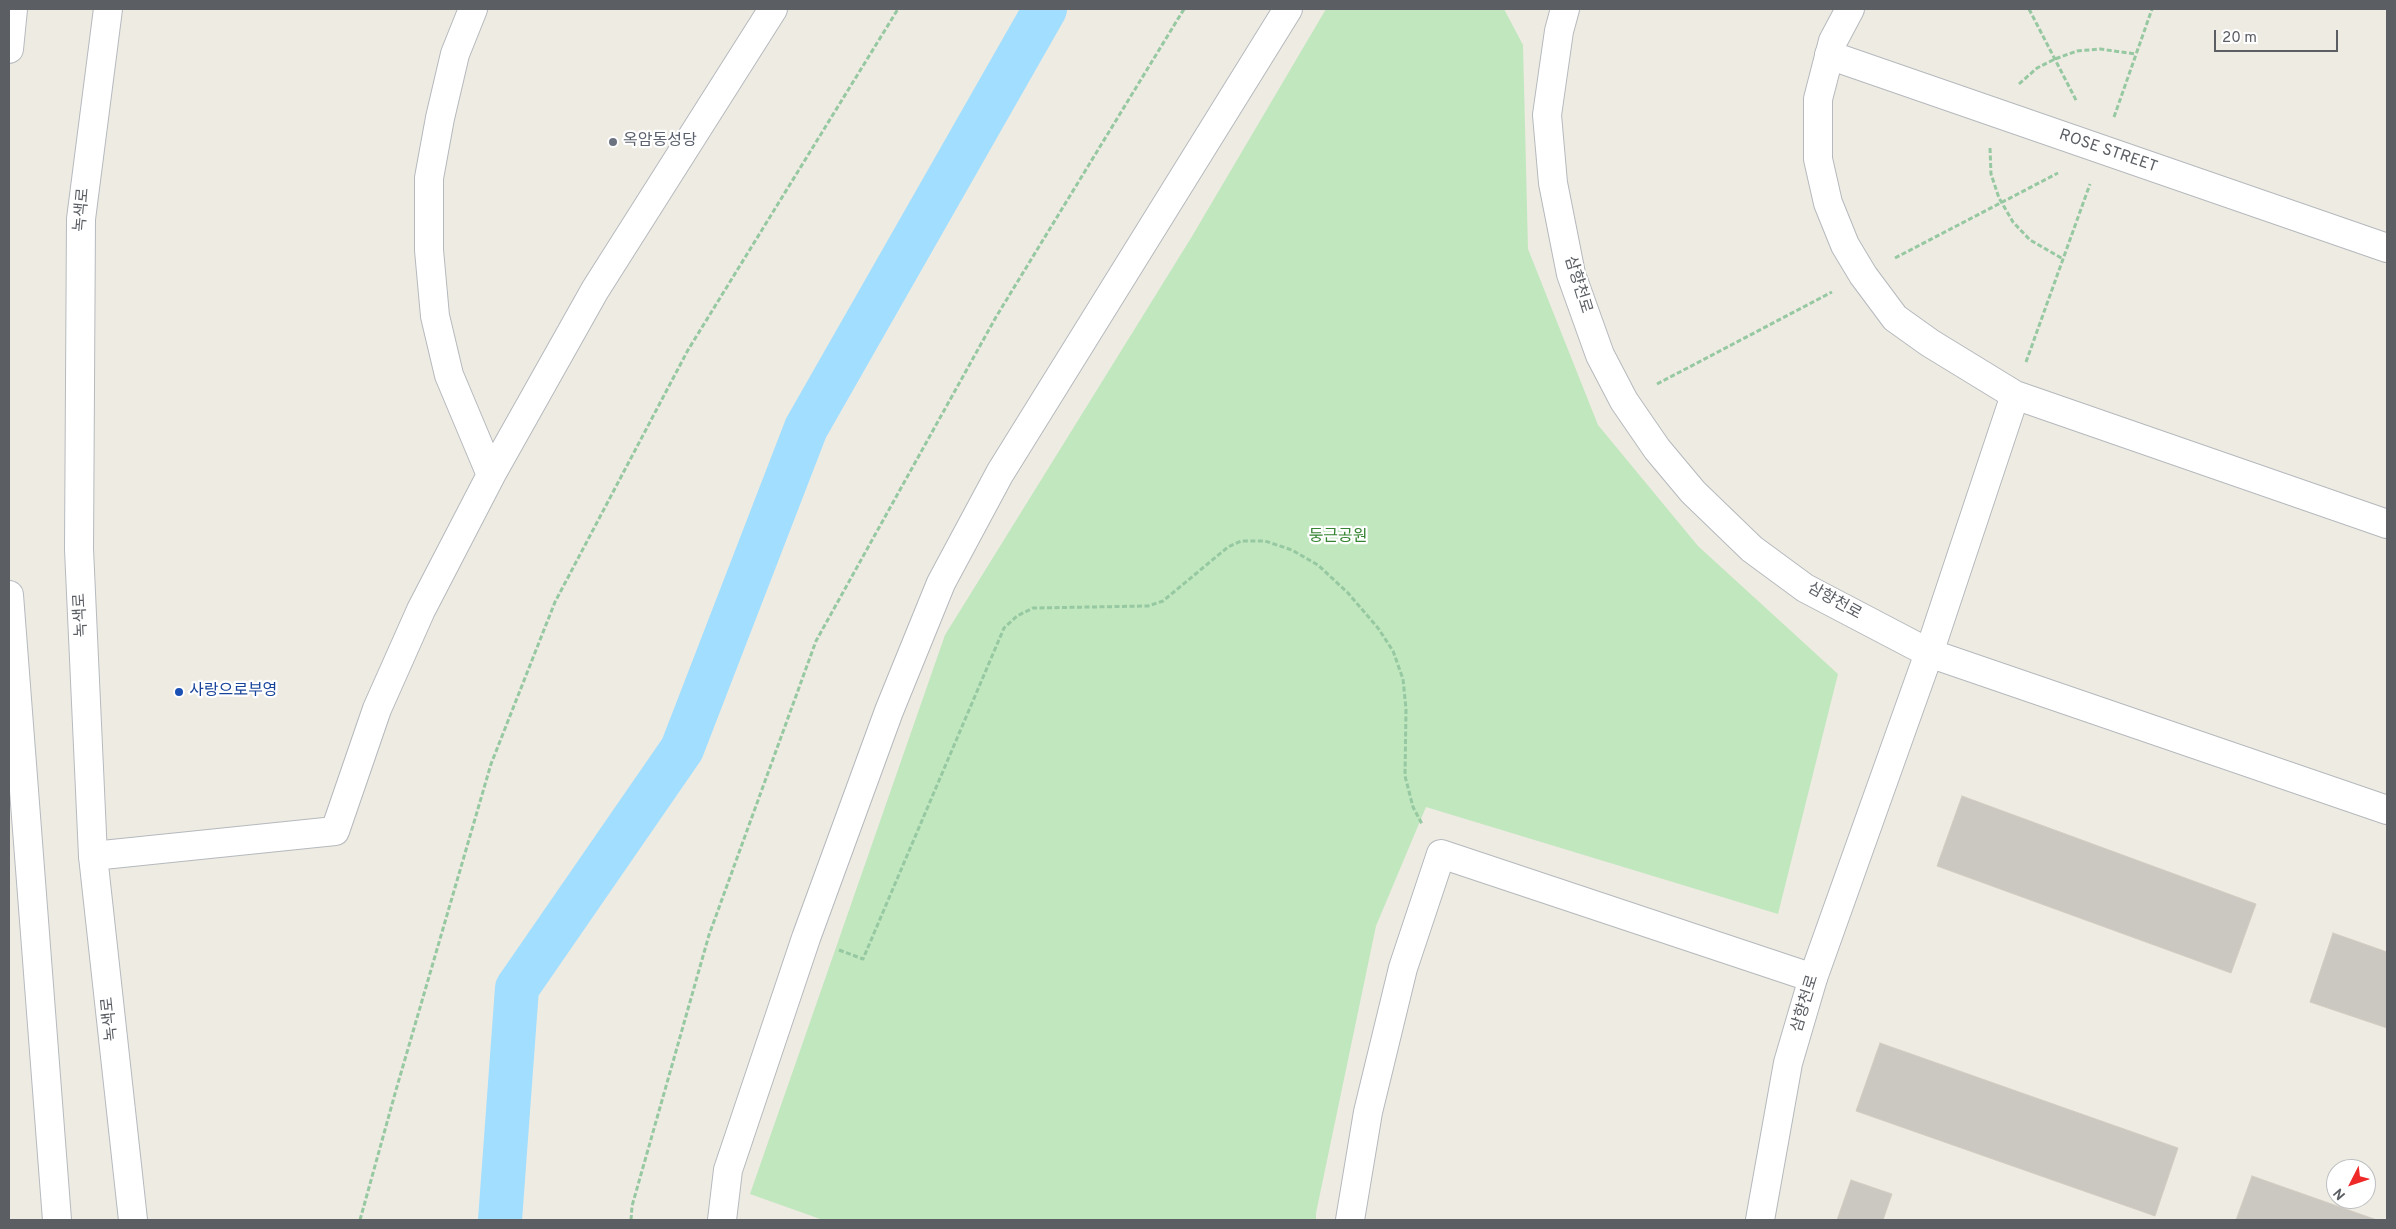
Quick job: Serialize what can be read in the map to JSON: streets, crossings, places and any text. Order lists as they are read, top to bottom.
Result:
{
  "streets": {
    "street": ["ROSE STREET", "녹색로", "삼향천로"]
  },
  "parks": ["둥근공원"],
  "places": ["옥암동성당", "사랑으로부영"],
  "scale_bar": "20 m",
  "north": "bottom left"
}
